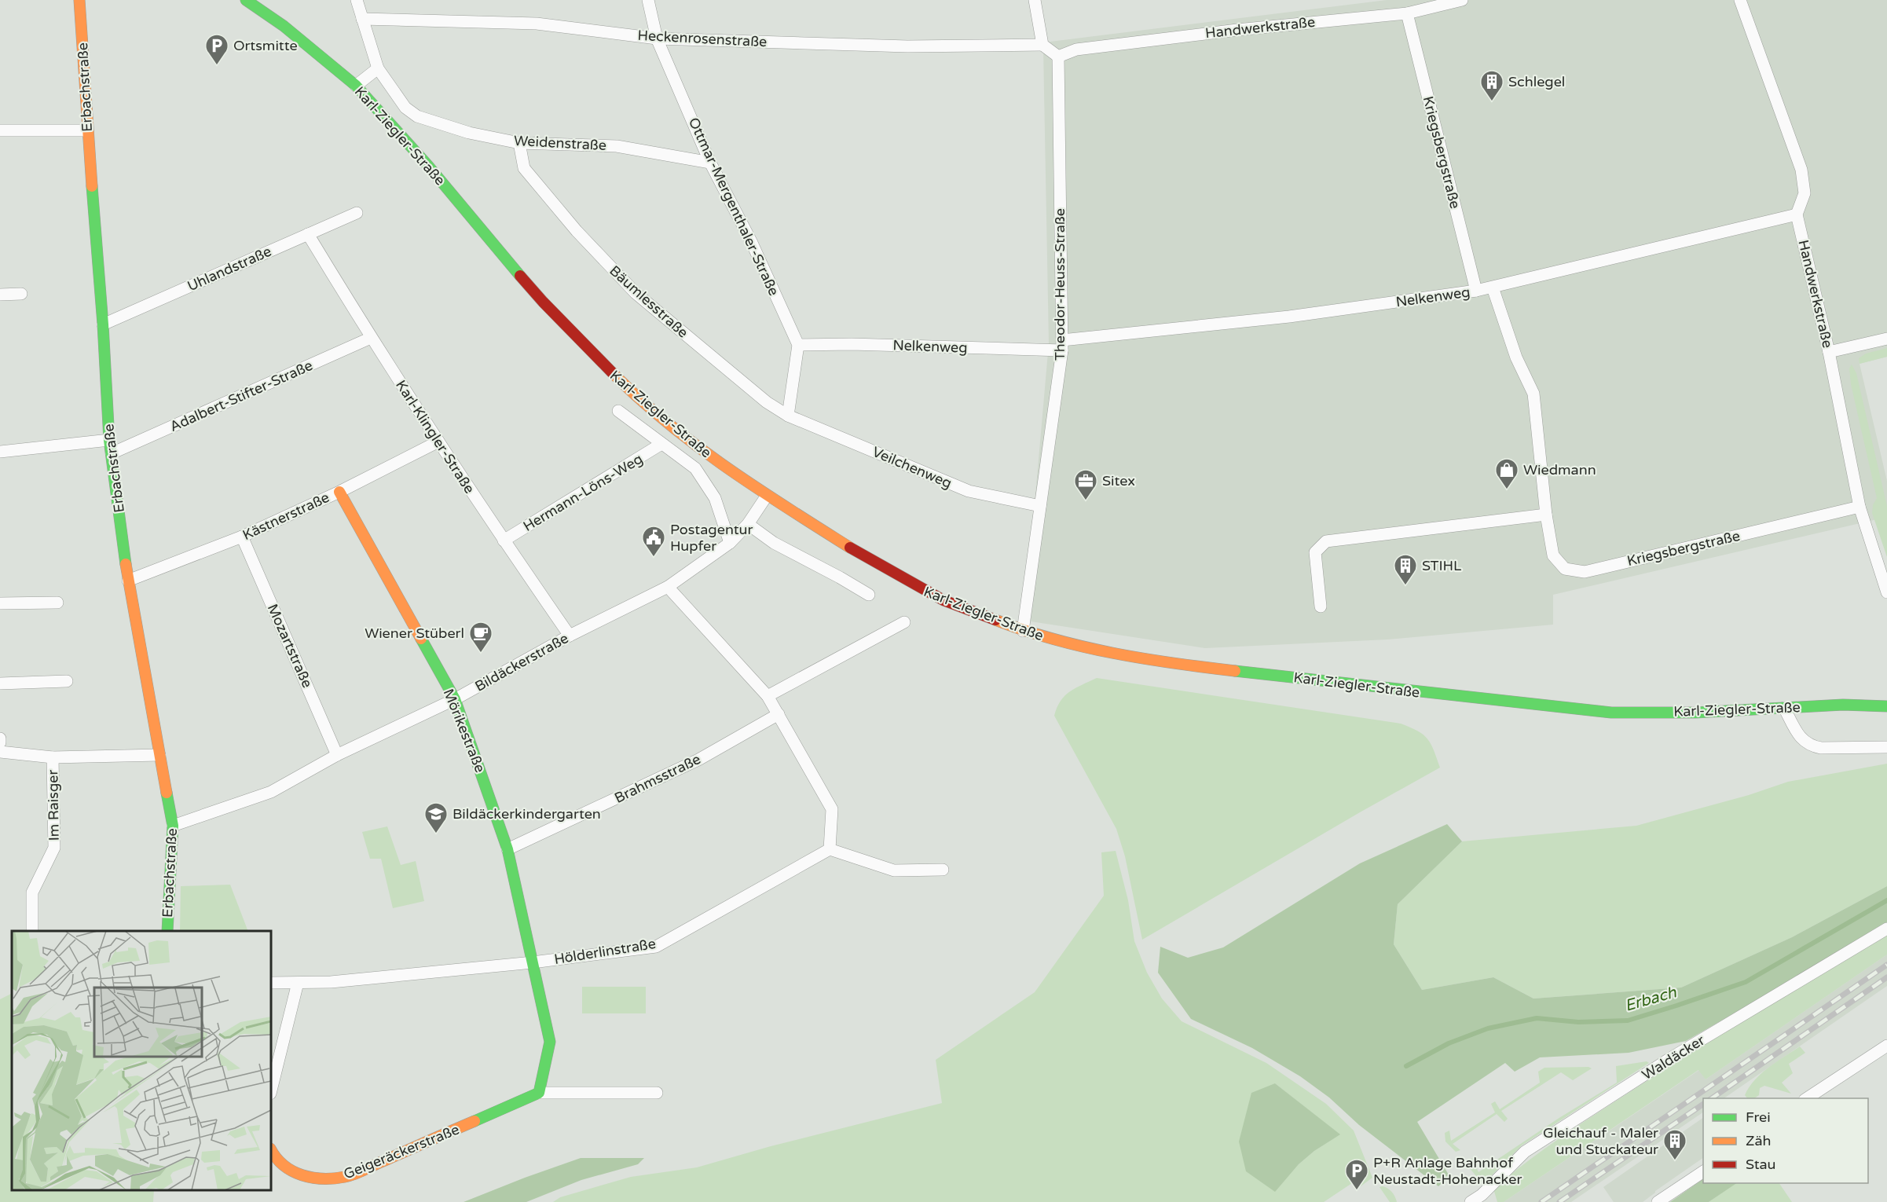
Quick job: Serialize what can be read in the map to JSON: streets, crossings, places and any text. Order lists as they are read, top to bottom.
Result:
{
  "streets": {
    "street": [
      "Handwerkstraße",
      "Heckenrosenstraße",
      "Erbachstraße",
      "Karl-Ziegler-Straße",
      "Weidenstraße",
      "Kriegsbergstraße",
      "Ottmar-Mergenthaler-Straße",
      "Uhlandstraße",
      "Theodor-Heuss-Straße",
      "Nelkenweg",
      "Bäumlesstraße",
      "Adalbert-Stifter-Straße",
      "Karl-Klingler-Straße",
      "Veilchenweg",
      "Hermann-Löns-Weg",
      "Kästnerstraße",
      "Mozartstraße",
      "Bildäckerstraße",
      "Mörikestraße",
      "Brahmsstraße",
      "Im Raisger",
      "Hölderlinstraße",
      "Waldäcker",
      "Geigeräckerstraße"
    ]
  },
  "crossings": [
    ["Handwerkstraße", "Kriegsbergstraße"],
    ["Handwerkstraße", "Theodor-Heuss-Straße"],
    ["Handwerkstraße", "Nelkenweg"],
    ["Heckenrosenstraße", "Weidenstraße"],
    ["Heckenrosenstraße", "Ottmar-Mergenthaler-Straße"],
    ["Erbachstraße", "Uhlandstraße"],
    ["Erbachstraße", "Adalbert-Stifter-Straße"],
    ["Erbachstraße", "Kästnerstraße"],
    ["Erbachstraße", "Bildäckerstraße"],
    ["Erbachstraße", "Im Raisger"],
    ["Karl-Ziegler-Straße", "Theodor-Heuss-Straße"],
    ["Karl-Ziegler-Straße", "Hermann-Löns-Weg"],
    ["Karl-Ziegler-Straße", "Bildäckerstraße"],
    ["Weidenstraße", "Ottmar-Mergenthaler-Straße"],
    ["Weidenstraße", "Bäumlesstraße"],
    ["Kriegsbergstraße", "Nelkenweg"],
    ["Ottmar-Mergenthaler-Straße", "Nelkenweg"],
    ["Uhlandstraße", "Karl-Klingler-Straße"],
    ["Theodor-Heuss-Straße", "Nelkenweg"],
    ["Theodor-Heuss-Straße", "Veilchenweg"],
    ["Bäumlesstraße", "Veilchenweg"],
    ["Adalbert-Stifter-Straße", "Karl-Klingler-Straße"],
    ["Karl-Klingler-Straße", "Hermann-Löns-Weg"],
    ["Karl-Klingler-Straße", "Kästnerstraße"],
    ["Karl-Klingler-Straße", "Bildäckerstraße"],
    ["Kästnerstraße", "Mozartstraße"],
    ["Kästnerstraße", "Mörikestraße"],
    ["Mozartstraße", "Bildäckerstraße"],
    ["Bildäckerstraße", "Mörikestraße"],
    ["Mörikestraße", "Brahmsstraße"],
    ["Mörikestraße", "Hölderlinstraße"]
  ],
  "water": ["Erbach"],
  "places": {
    "parking": ["Ortsmitte", "P+R Anlage Bahnhof Neustadt-Hohenacker"],
    "building": ["Schlegel", "STIHL", "Gleichauf - Maler und Stuckateur"],
    "shop": ["Wiedmann"],
    "office": ["Sitex"],
    "public building": ["Postagentur Hupfer"],
    "cafe": ["Wiener Stüberl"],
    "school or university": ["Bildäckerkindergarten"]
  },
  "legend": ["Frei", "Zäh", "Stau"]
}
